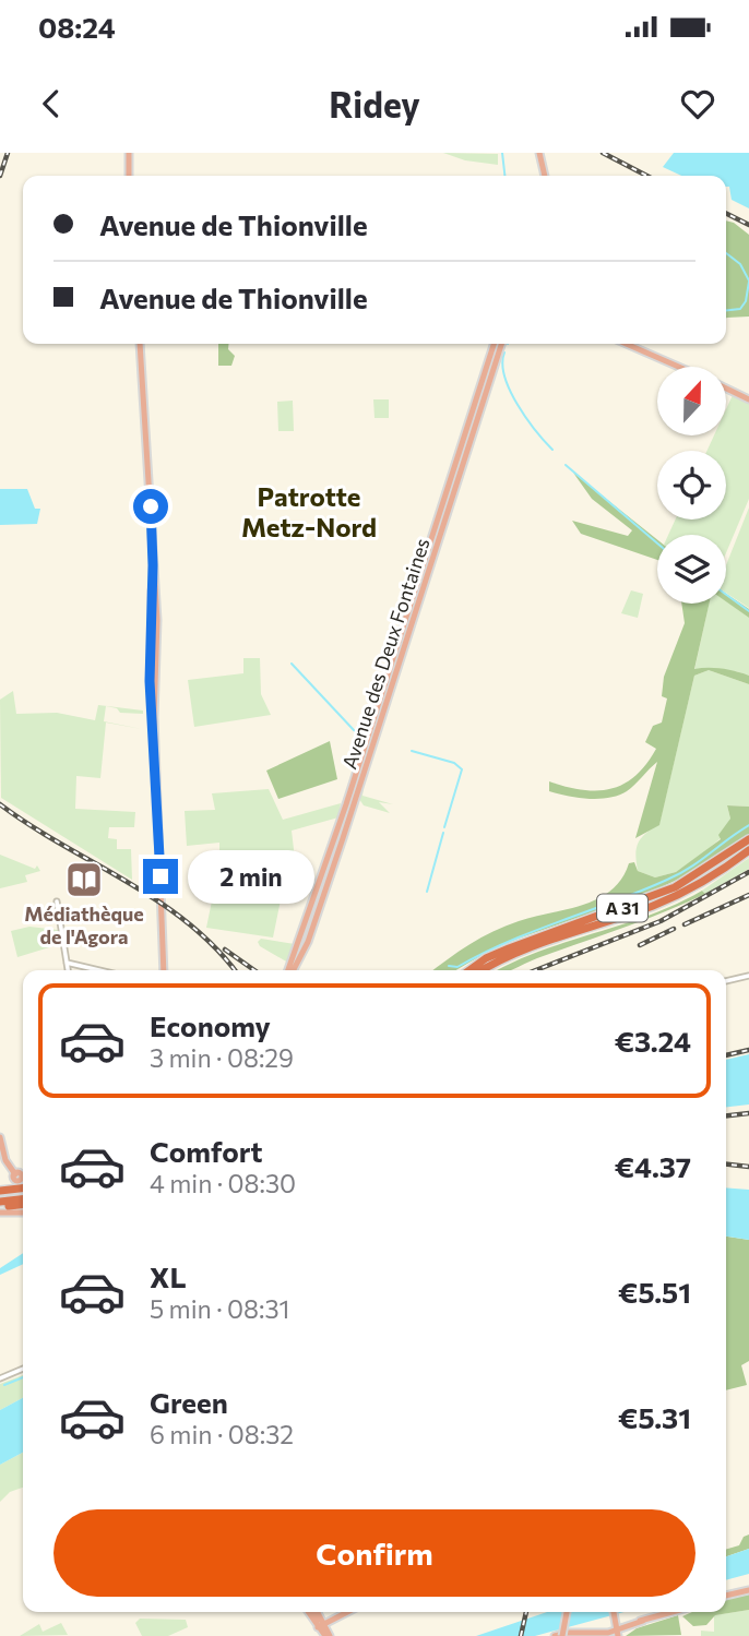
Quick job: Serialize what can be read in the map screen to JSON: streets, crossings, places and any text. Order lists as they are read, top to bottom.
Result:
{
  "streets": {
    "highway": ["A 31"],
    "main road": ["Avenue des Deux Fontaines"]
  },
  "districts": ["Patrotte Metz-Nord"],
  "places": {
    "library": ["Médiathèque de l'Agora"]
  },
  "north": "top",
  "page": {
    "status": "08:24",
    "header": "Ridey",
    "banner": ["Avenue de Thionville", "Avenue de Thionville"],
    "bubble": "2 min",
    "list": [
      {
        "name": "Economy",
        "note": "3 min · 08:29",
        "value": "€3.24"
      },
      {
        "name": "Comfort",
        "note": "4 min · 08:30",
        "value": "€4.37"
      },
      {
        "name": "XL",
        "note": "5 min · 08:31",
        "value": "€5.51"
      },
      {
        "name": "Green",
        "note": "6 min · 08:32",
        "value": "€5.31"
      }
    ],
    "buttons": "Confirm"
  }
}
